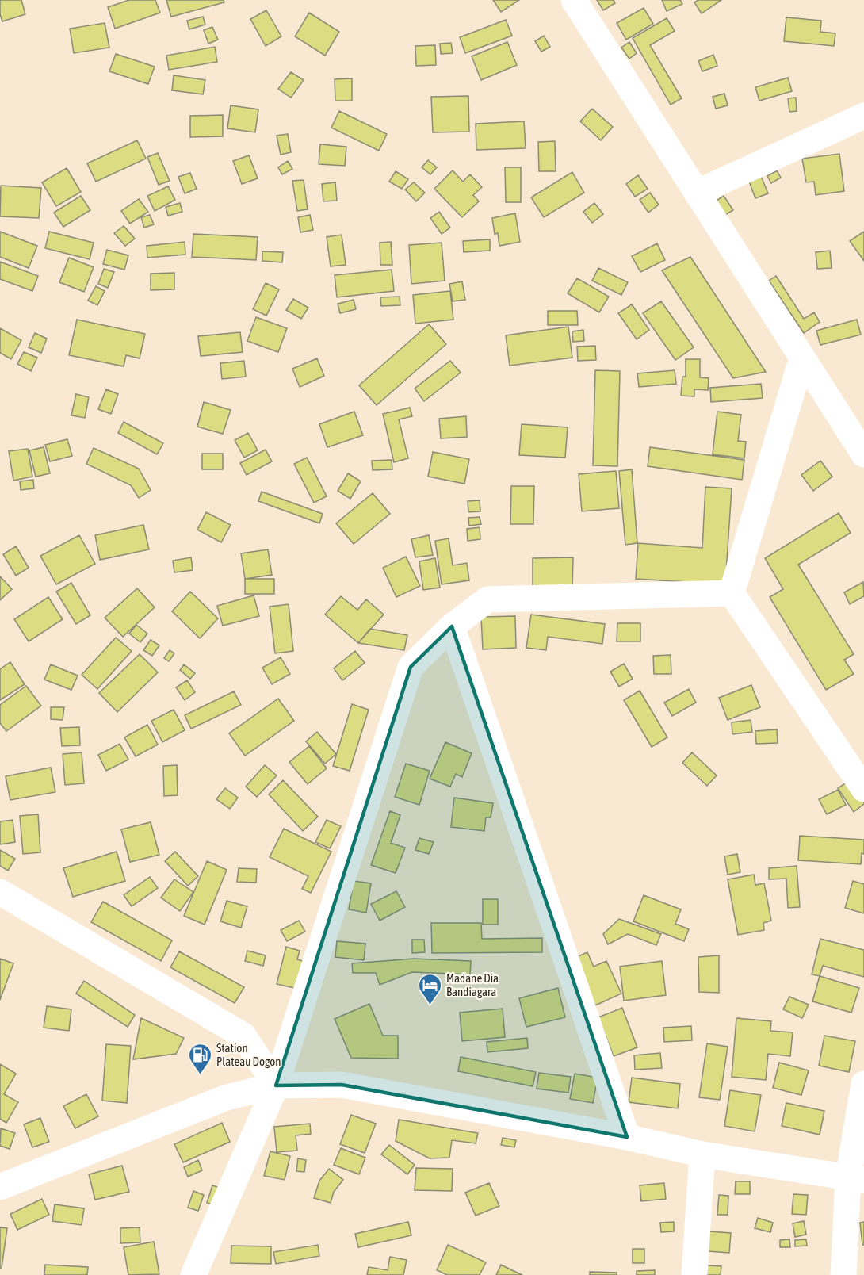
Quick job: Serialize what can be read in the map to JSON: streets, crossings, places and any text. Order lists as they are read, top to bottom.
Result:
{
  "places": {
    "hotel": ["Madane Dia Bandiagara"],
    "fuel station": ["Station Plateau Dogon"]
  }
}
